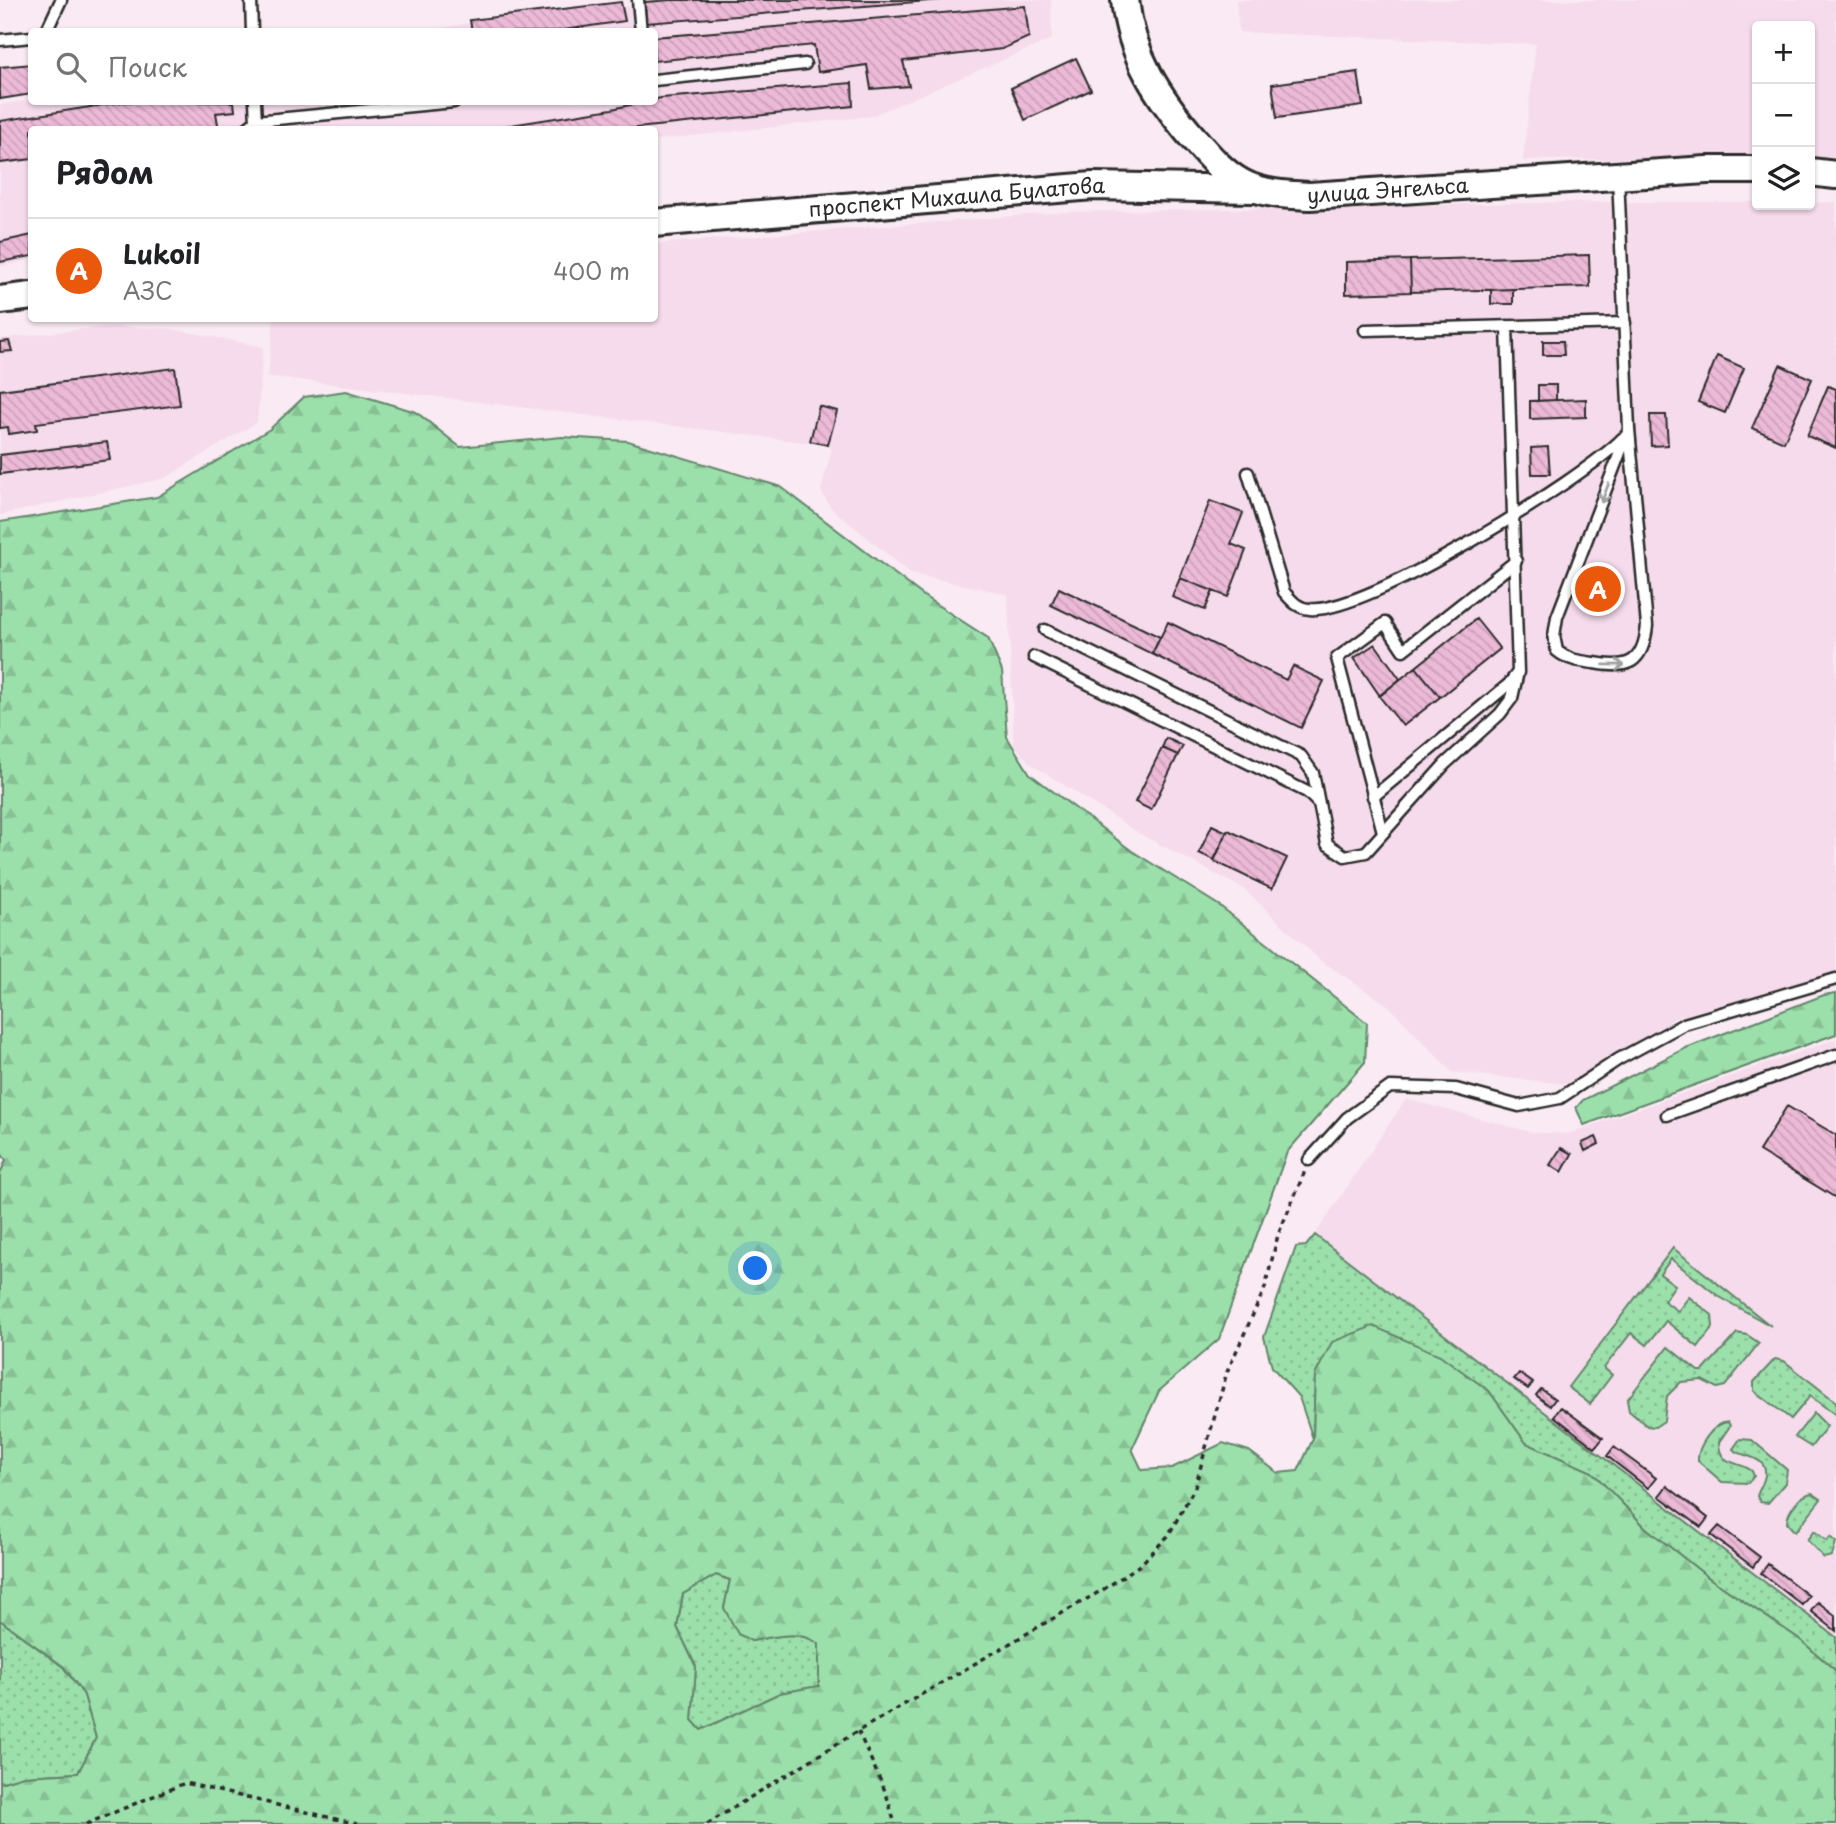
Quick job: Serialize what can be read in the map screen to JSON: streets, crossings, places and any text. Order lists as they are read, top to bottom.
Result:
{
  "streets": {
    "street": ["улица Энгельса", "проспект Михаила Булатова"]
  },
  "crossings": [
    ["улица Энгельса", "проспект Михаила Булатова"]
  ],
  "page": {
    "map_buttons": ["+", "−"],
    "search": "Поиск",
    "heading": "Рядом",
    "list": [
      {
        "mark": "A",
        "name": "Lukoil",
        "note": "АЗС",
        "value": "400 m"
      }
    ],
    "pins": "A"
  }
}
